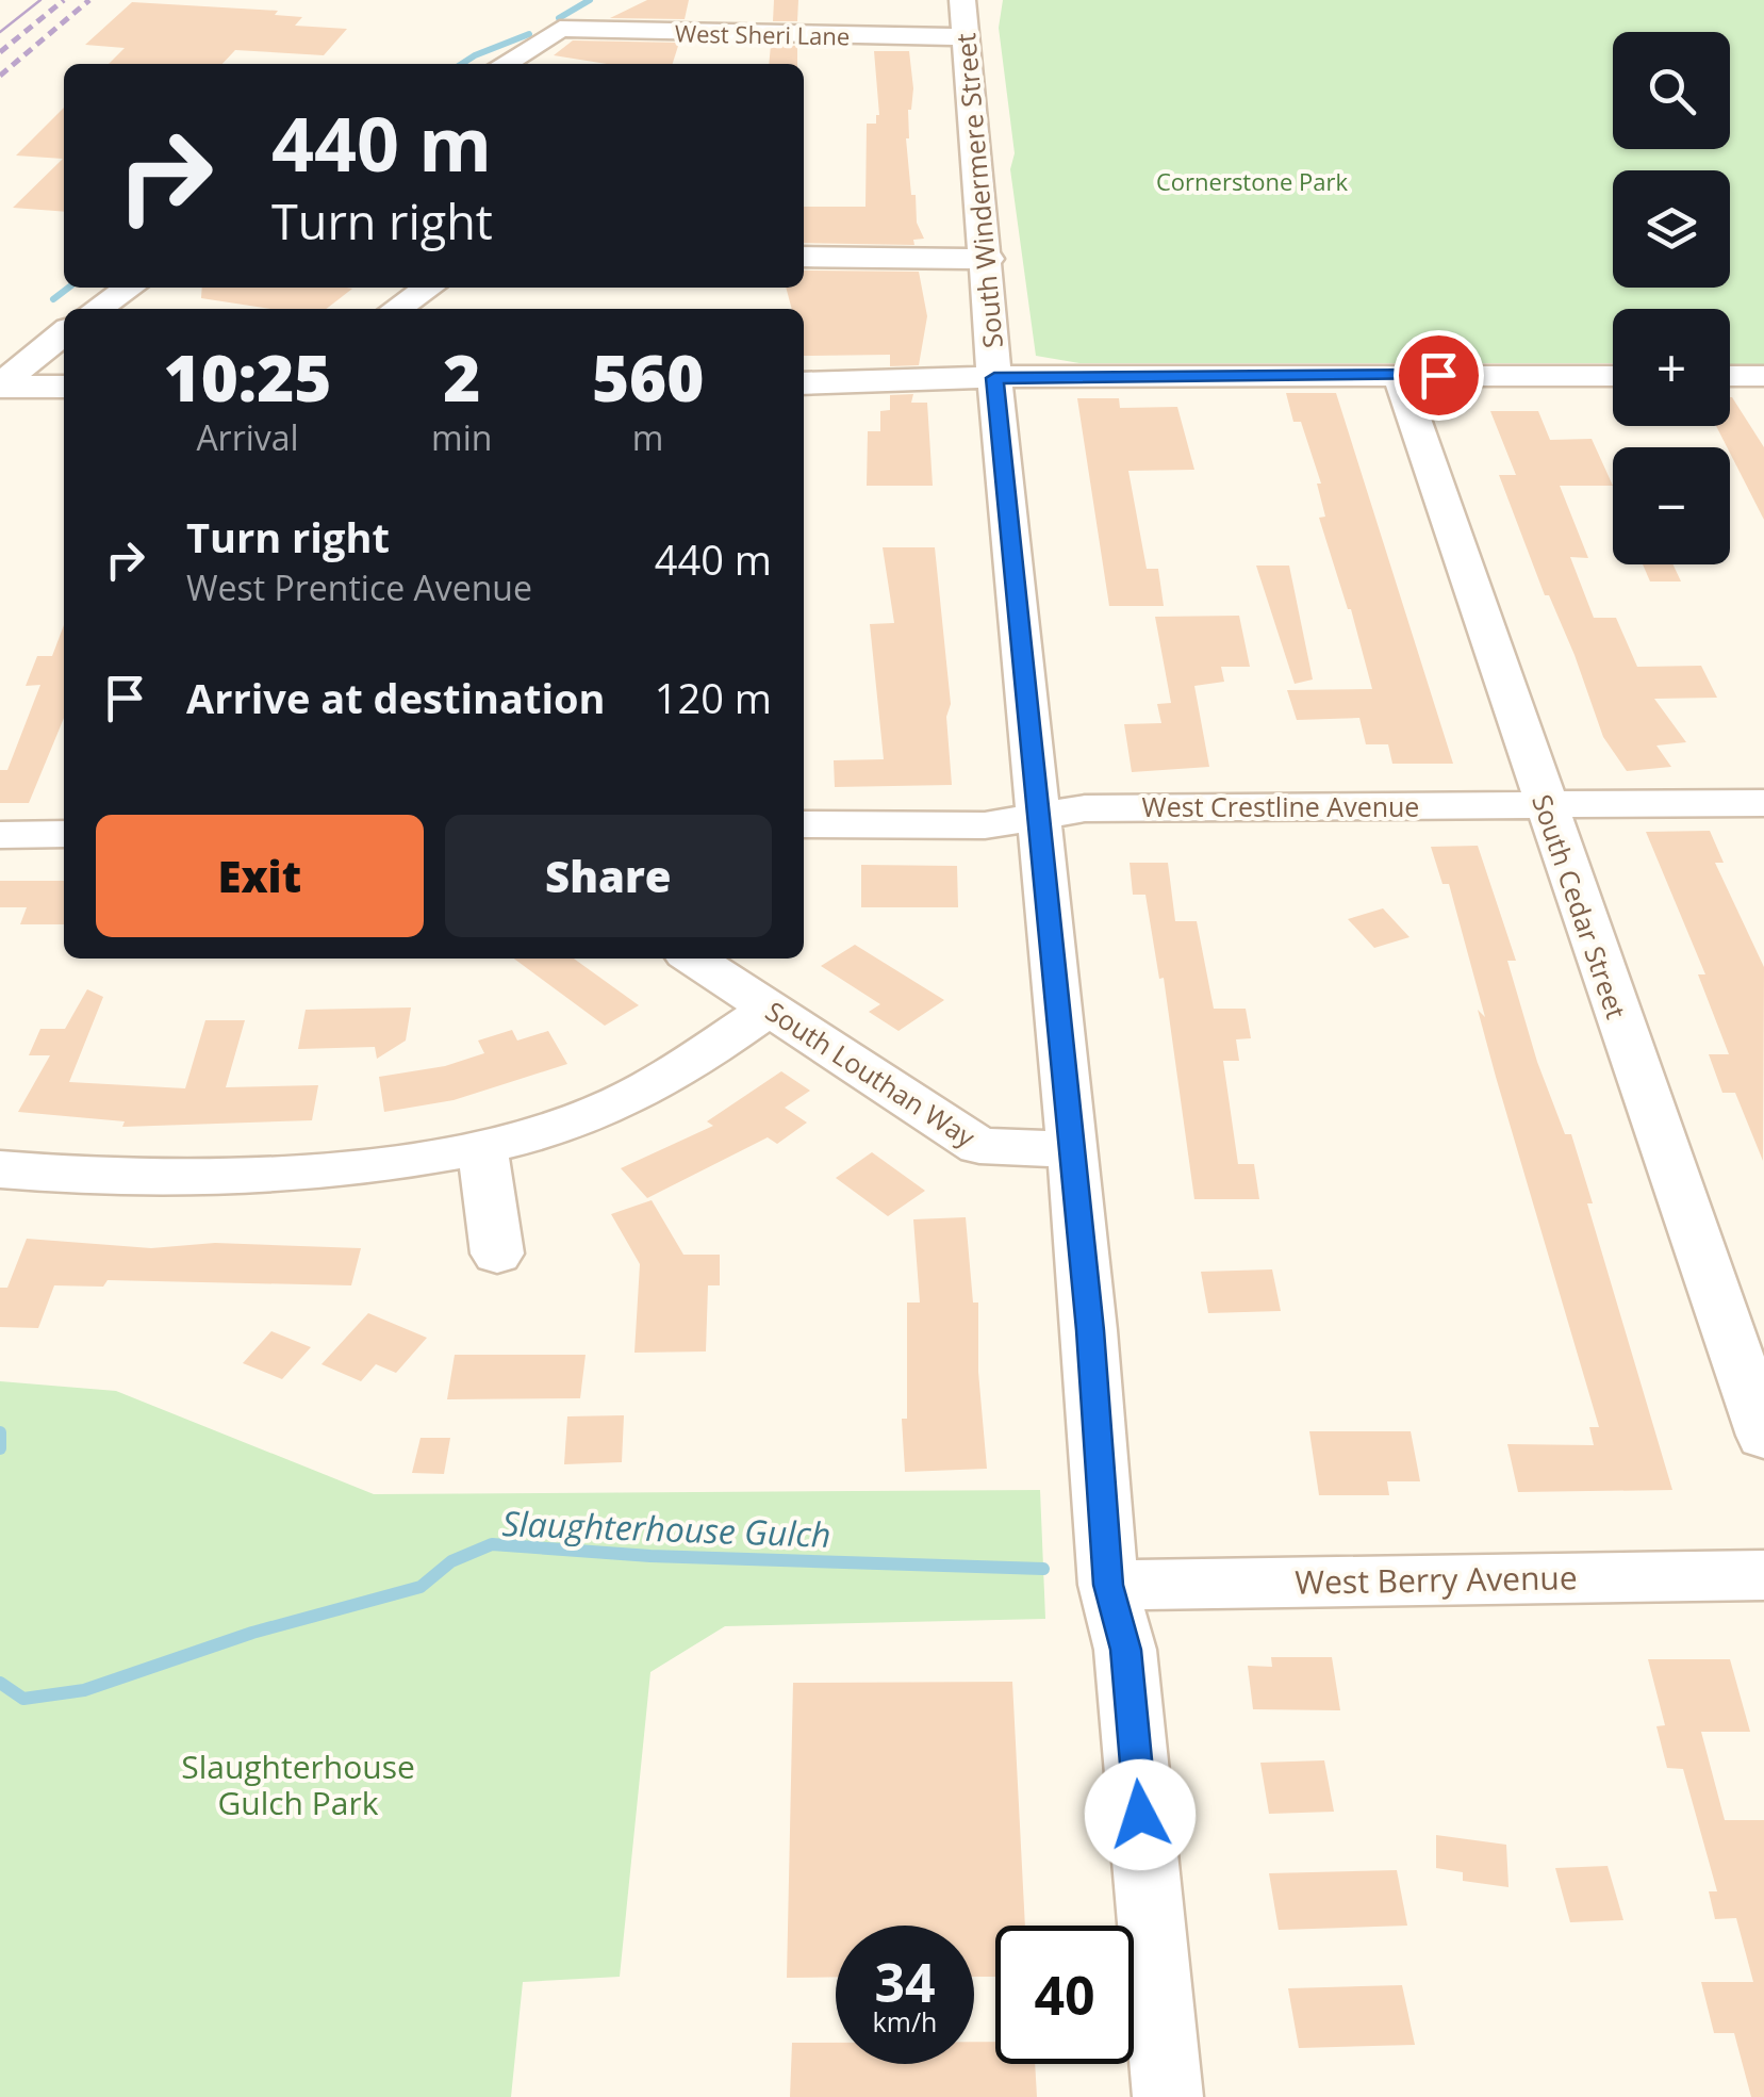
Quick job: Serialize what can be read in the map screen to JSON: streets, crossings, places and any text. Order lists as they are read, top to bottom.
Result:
{
  "streets": {
    "street": [
      "West Sheri Lane",
      "South Windermere Street",
      "West Crestline Avenue",
      "South Cedar Street",
      "South Louthan Way",
      "West Berry Avenue"
    ]
  },
  "crossings": [
    ["West Sheri Lane", "South Windermere Street"],
    ["South Windermere Street", "West Crestline Avenue"],
    ["South Windermere Street", "South Louthan Way"],
    ["South Windermere Street", "West Berry Avenue"],
    ["West Crestline Avenue", "South Cedar Street"]
  ],
  "water": ["Slaughterhouse Gulch"],
  "parks": ["Cornerstone Park", "Slaughterhouse Gulch Park"],
  "page": {
    "map_buttons": ["+", "−"],
    "turn": ["440 m", "Turn right"],
    "eta": [
      "10:25",
      "Arrival",
      "2",
      "min",
      "560",
      "m"
    ],
    "list": [
      {
        "name": "Turn right",
        "note": "West Prentice Avenue",
        "value": "440 m"
      },
      {
        "name": "Arrive at destination",
        "value": "120 m"
      }
    ],
    "buttons": ["Exit", "Share"],
    "speed": "34 km/h",
    "limit": "40"
  }
}
